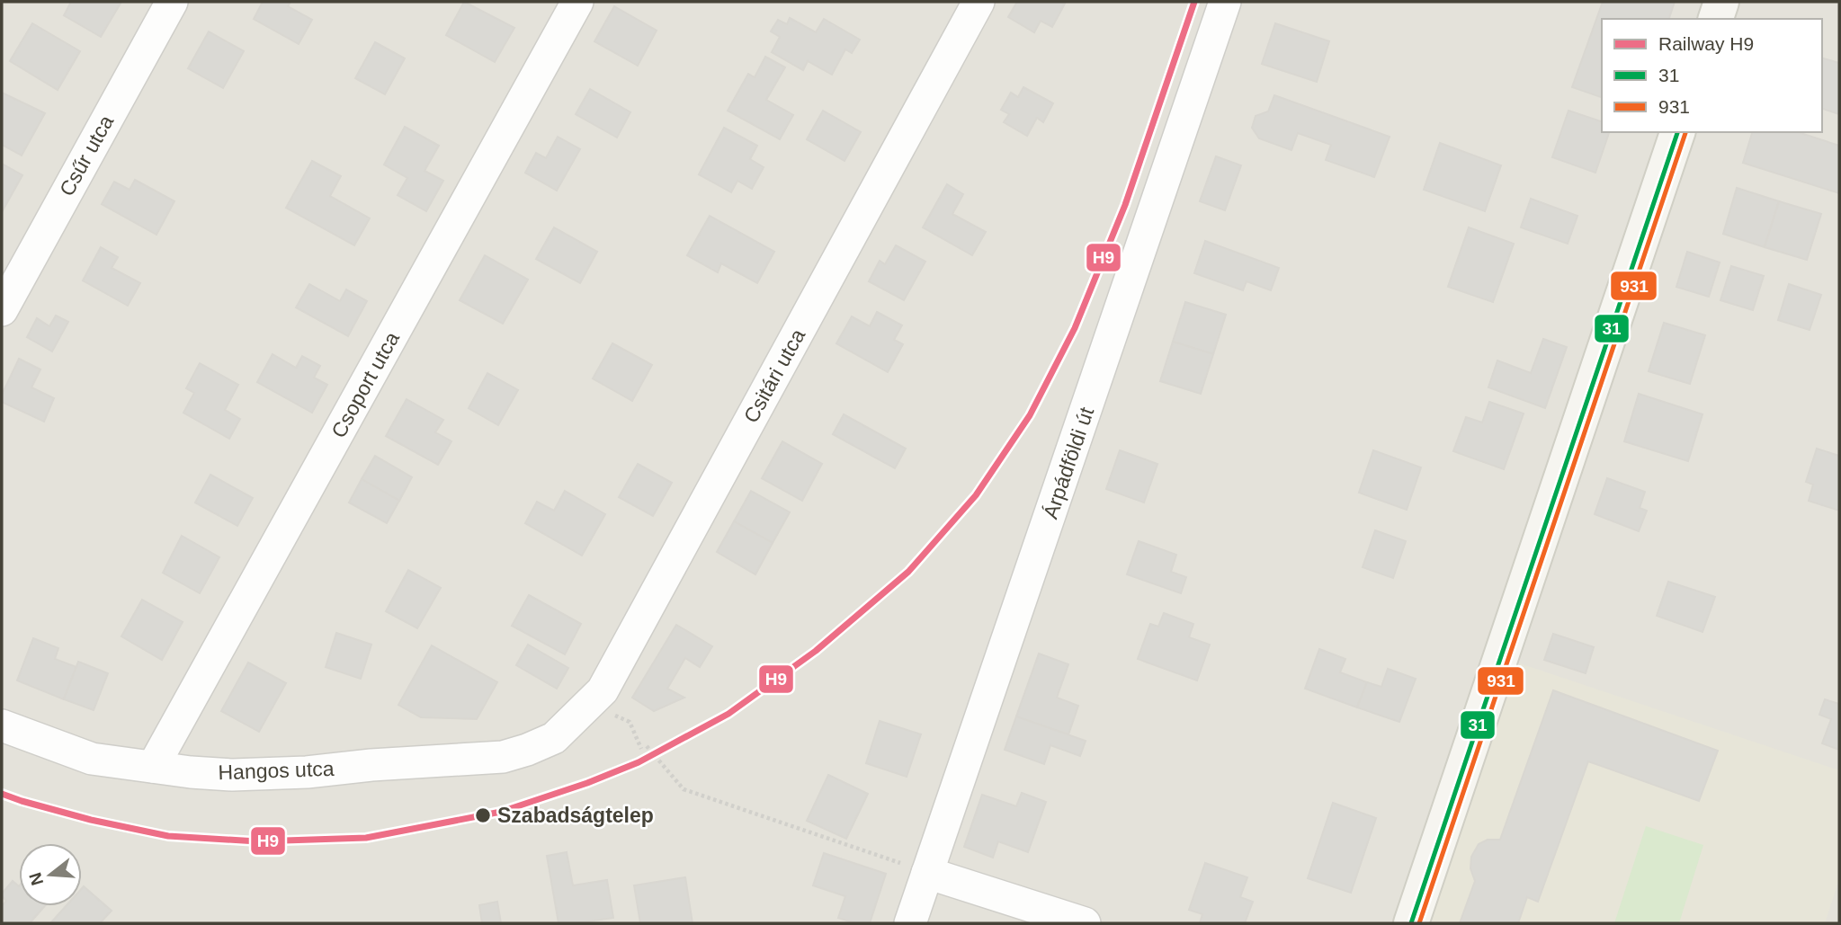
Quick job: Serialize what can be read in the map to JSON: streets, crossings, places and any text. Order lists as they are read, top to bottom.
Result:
{
  "streets": {
    "street": [
      "Csűr utca",
      "Csitári utca",
      "Csoport utca",
      "Árpádföldi út",
      "Hangos utca"
    ]
  },
  "crossings": [
    ["Csitári utca", "Hangos utca"],
    ["Csoport utca", "Hangos utca"]
  ],
  "places": ["Szabadságtelep"],
  "lines": ["rail line H9", "transit line 31", "transit line 931"],
  "legend": ["Railway H9", "31", "931"],
  "north": "left"
}
